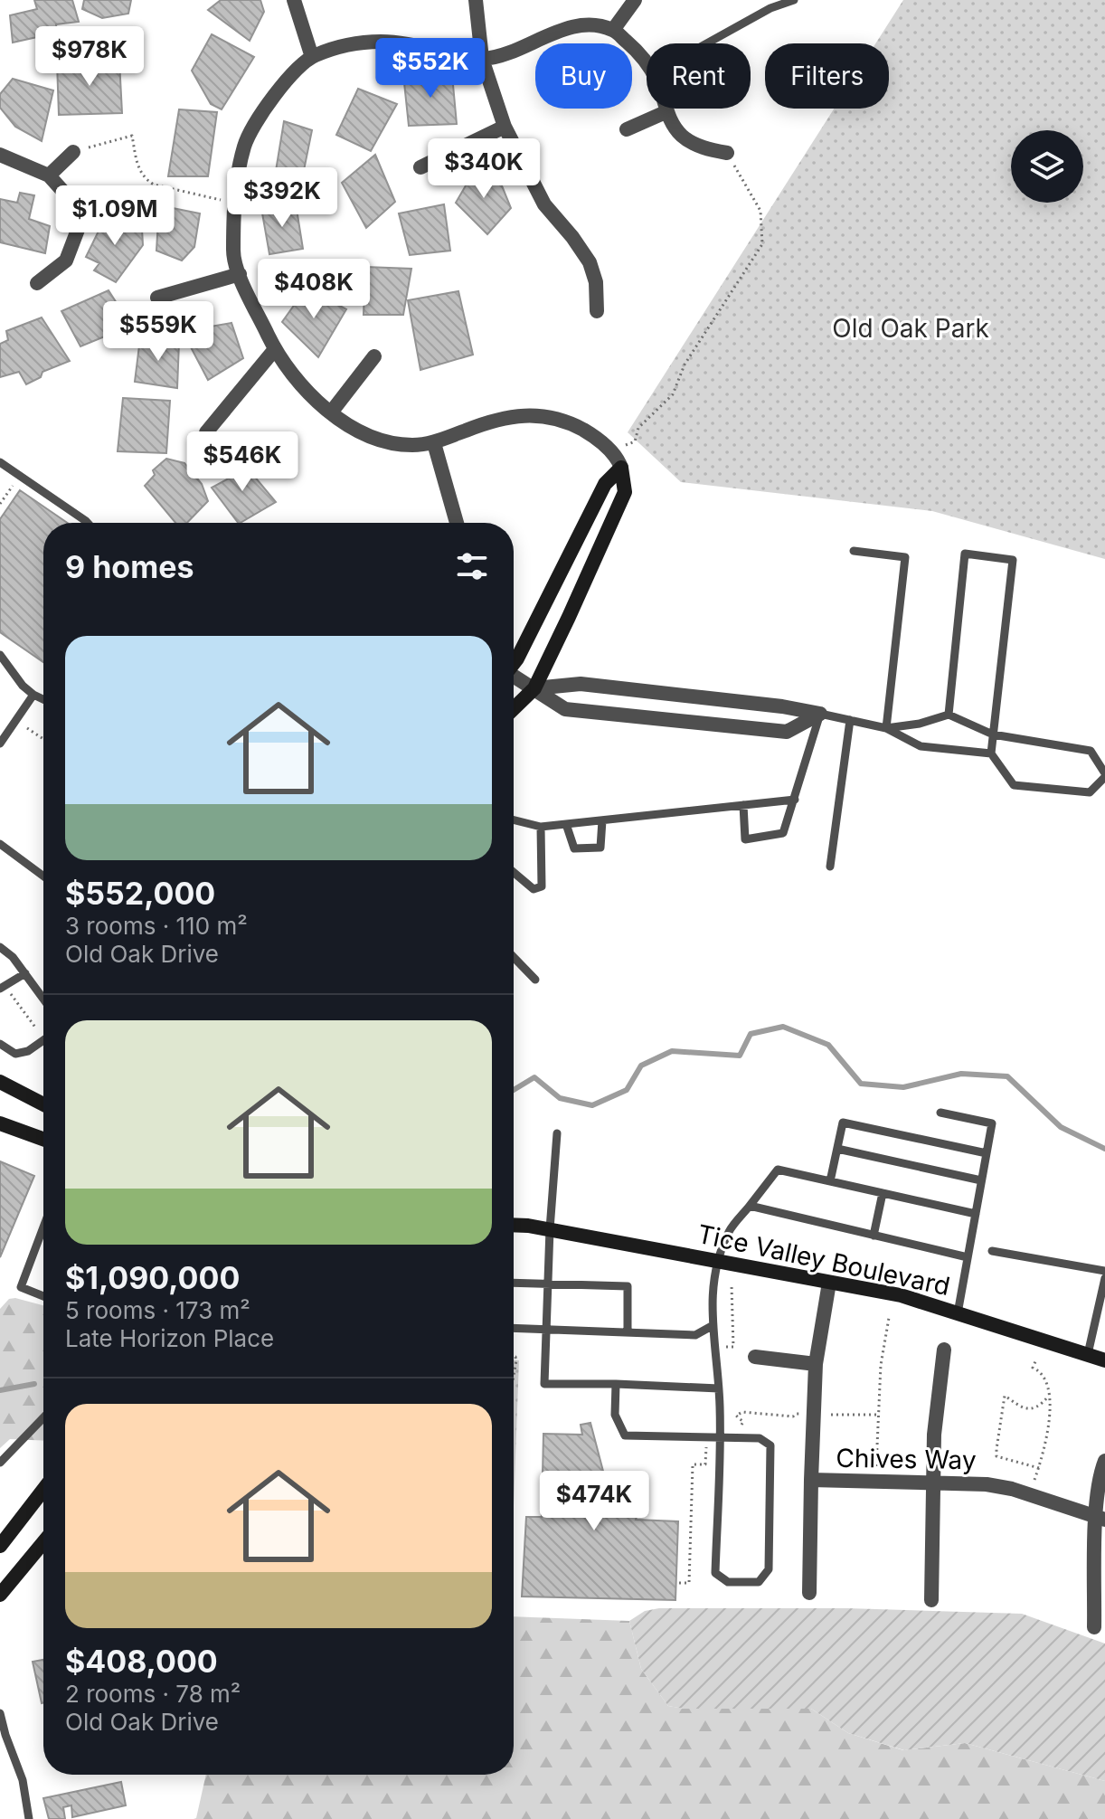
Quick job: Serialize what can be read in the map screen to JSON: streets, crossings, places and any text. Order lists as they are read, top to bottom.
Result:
{
  "streets": {
    "street": ["Tice Valley Boulevard", "Chives Way"]
  },
  "crossings": [
    ["Tice Valley Boulevard", "Chives Way"]
  ],
  "parks": ["Old Oak Park"],
  "page": {
    "price": [
      "$978K",
      "$552K",
      "$340K",
      "$392K",
      "$1.09M",
      "$408K",
      "$559K",
      "$546K",
      "$474K"
    ],
    "chip": ["Buy", "Rent", "Filters"],
    "heading": "9 homes",
    "list": [
      {
        "name": "$552,000",
        "note": "3 rooms · 110 m² · Old Oak Drive"
      },
      {
        "name": "$1,090,000",
        "note": "5 rooms · 173 m² · Late Horizon Place"
      },
      {
        "name": "$408,000",
        "note": "2 rooms · 78 m² · Old Oak Drive"
      }
    ]
  }
}
